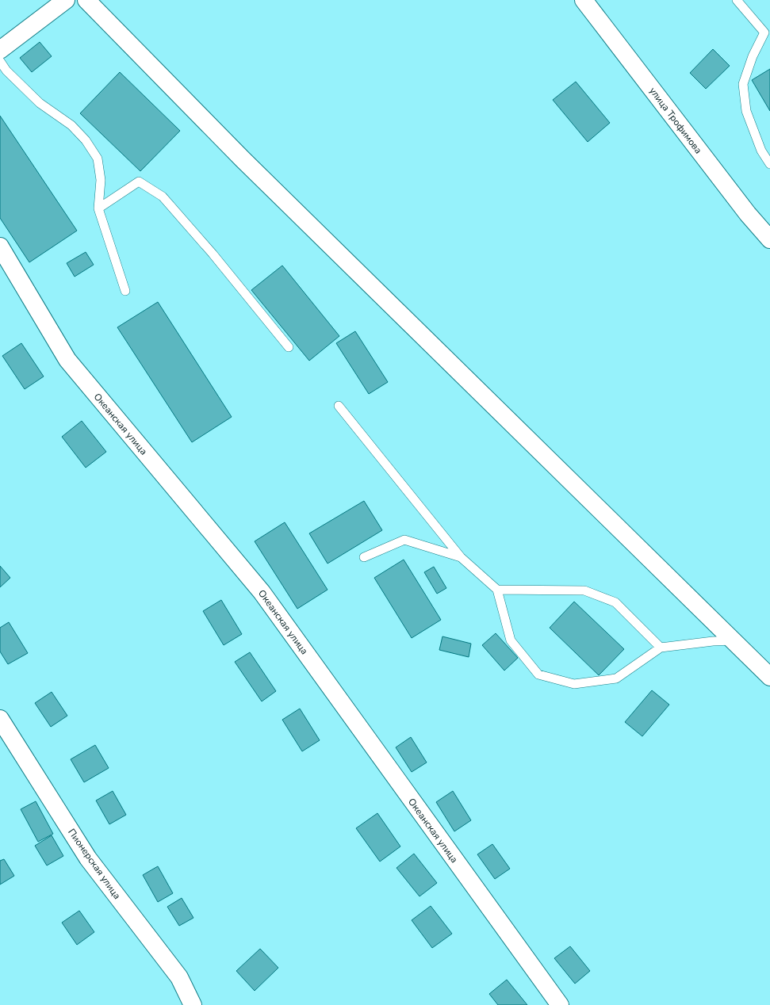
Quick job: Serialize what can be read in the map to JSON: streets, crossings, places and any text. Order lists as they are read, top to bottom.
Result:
{
  "streets": {
    "street": ["улица Трофимова", "Океанская улица", "Пионерская улица"]
  }
}
